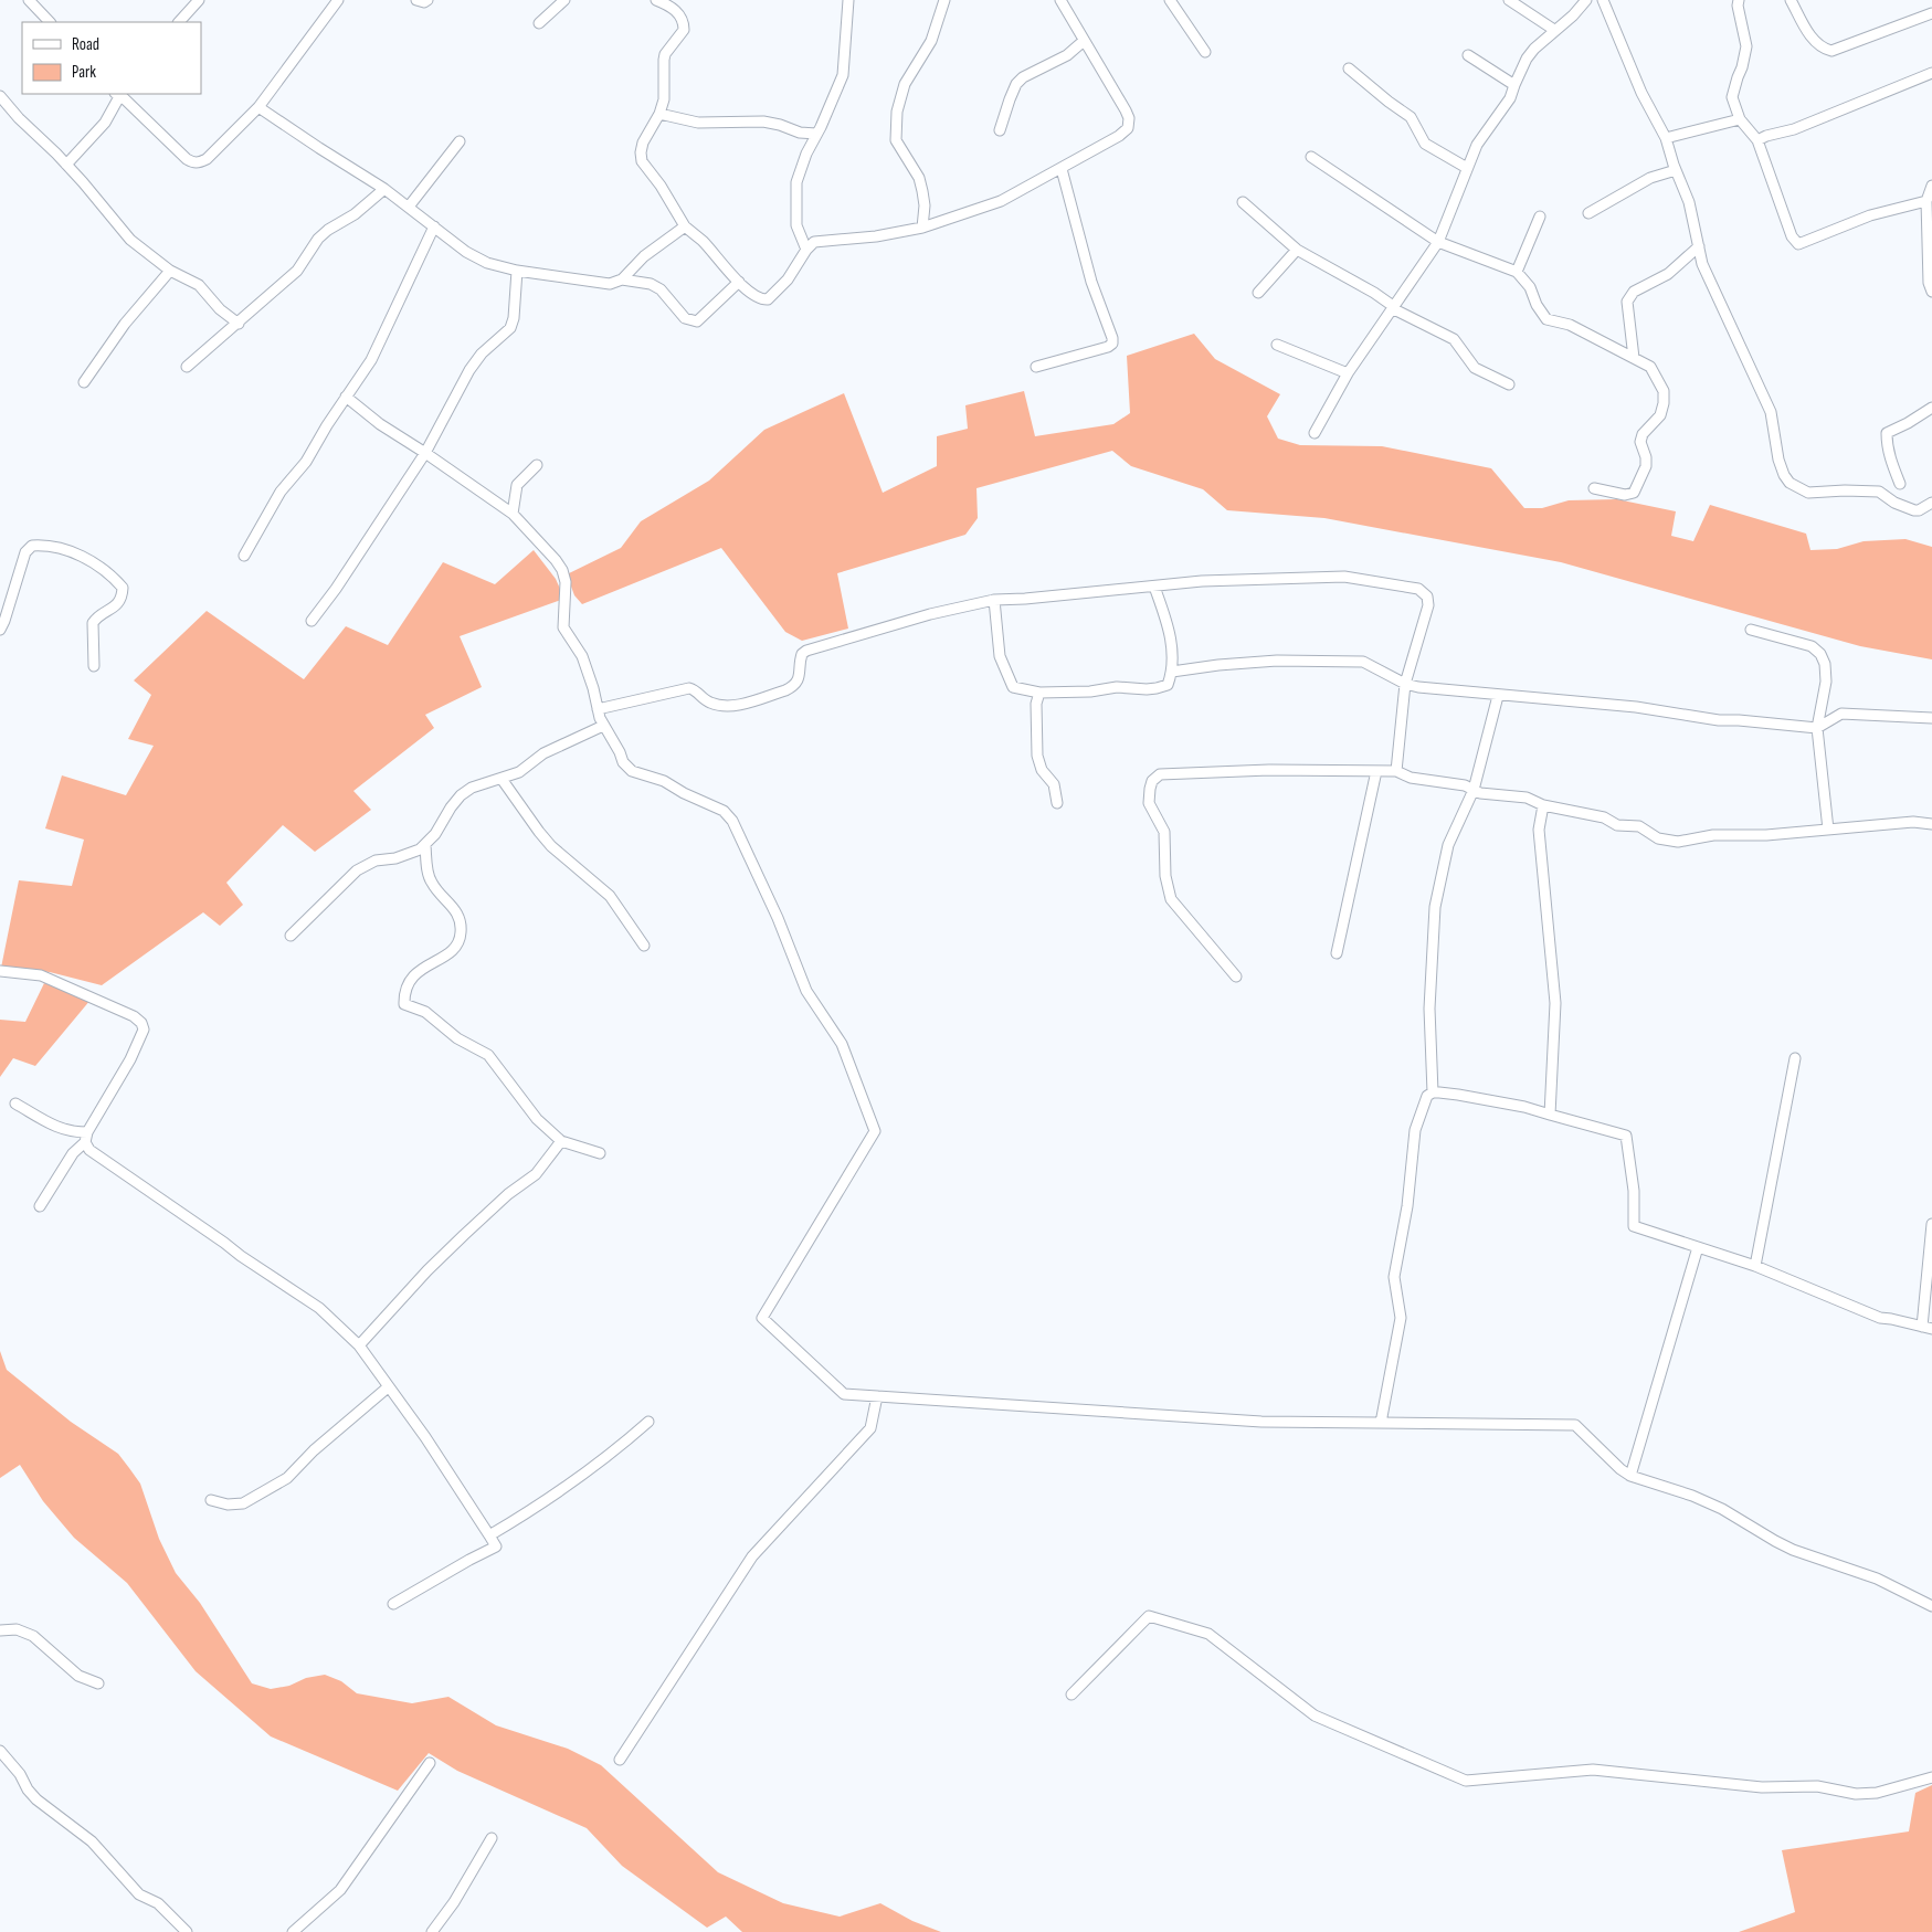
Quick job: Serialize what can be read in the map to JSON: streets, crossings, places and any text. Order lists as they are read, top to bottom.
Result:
{
  "legend": ["Road", "Park"]
}
